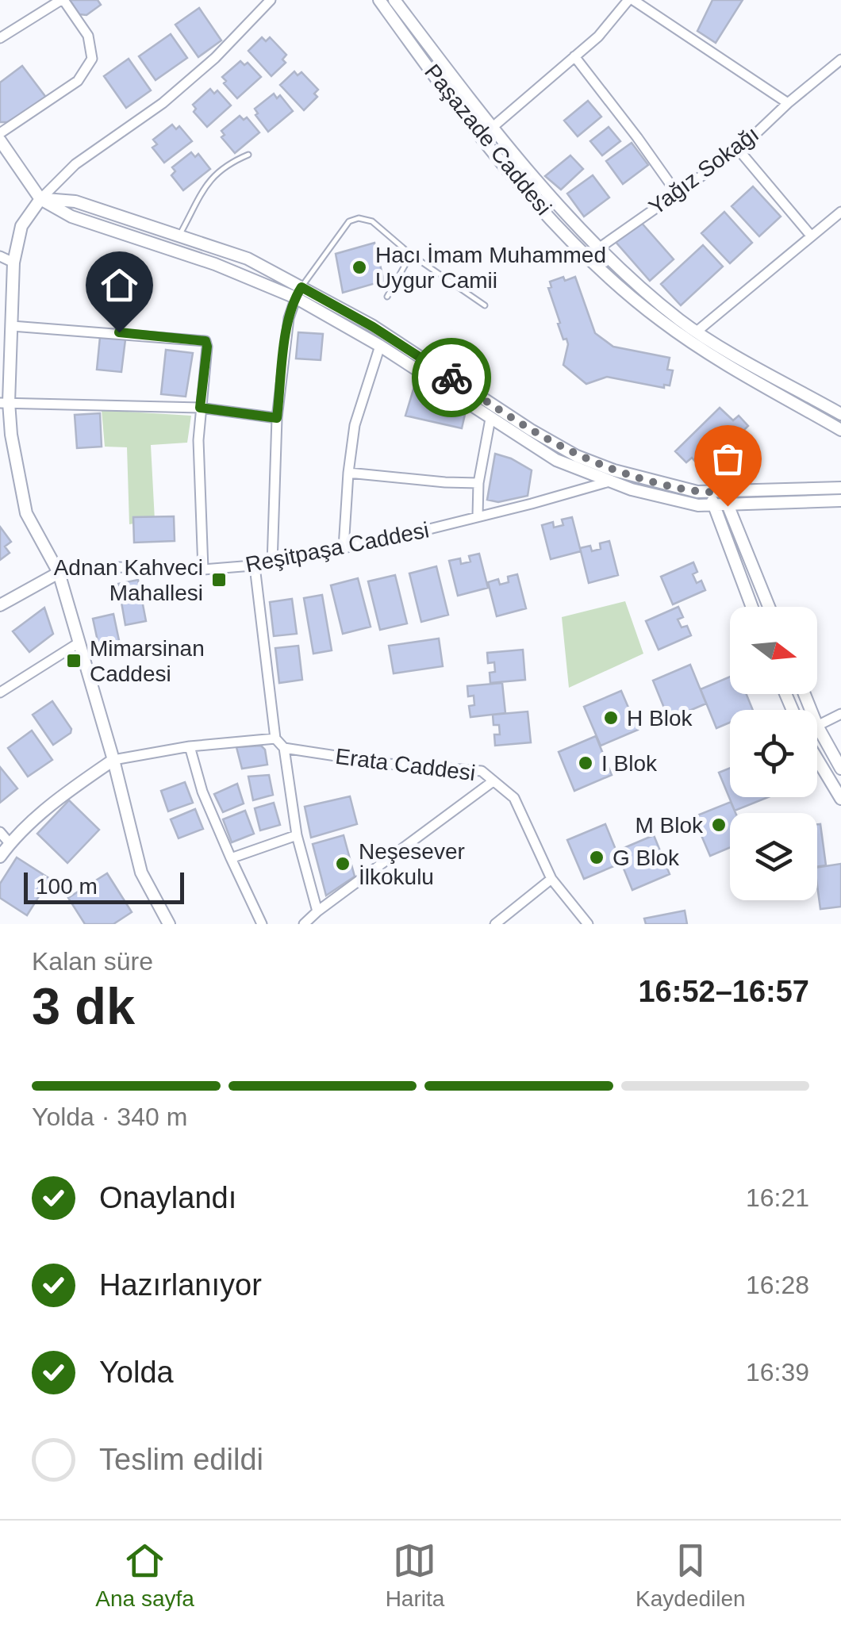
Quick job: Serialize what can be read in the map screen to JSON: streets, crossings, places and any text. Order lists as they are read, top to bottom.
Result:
{
  "streets": {
    "street": [
      "Paşazade Caddesi",
      "Yağız Sokağı",
      "Reşitpaşa Caddesi",
      "Erata Caddesi"
    ]
  },
  "crossings": [
    ["Paşazade Caddesi", "Yağız Sokağı"]
  ],
  "places": {
    "other": [
      "Hacı İmam Muhammed Uygur Camii",
      "H Blok",
      "I Blok",
      "M Blok",
      "G Blok",
      "Neşesever İlkokulu"
    ],
    "transit": ["Adnan Kahveci Mahallesi", "Mimarsinan Caddesi"]
  },
  "scale_bar": "100 m",
  "north": "right",
  "page": {
    "scale": "100 m",
    "heading": ["3 dk", "Kalan süre", "16:52–16:57"],
    "bar": "Yolda · 340 m",
    "list": [
      ["Onaylandı", "16:21"],
      ["Hazırlanıyor", "16:28"],
      ["Yolda", "16:39"],
      "Teslim edildi"
    ],
    "tabs": ["Ana sayfa", "Harita", "Kaydedilen"]
  }
}
